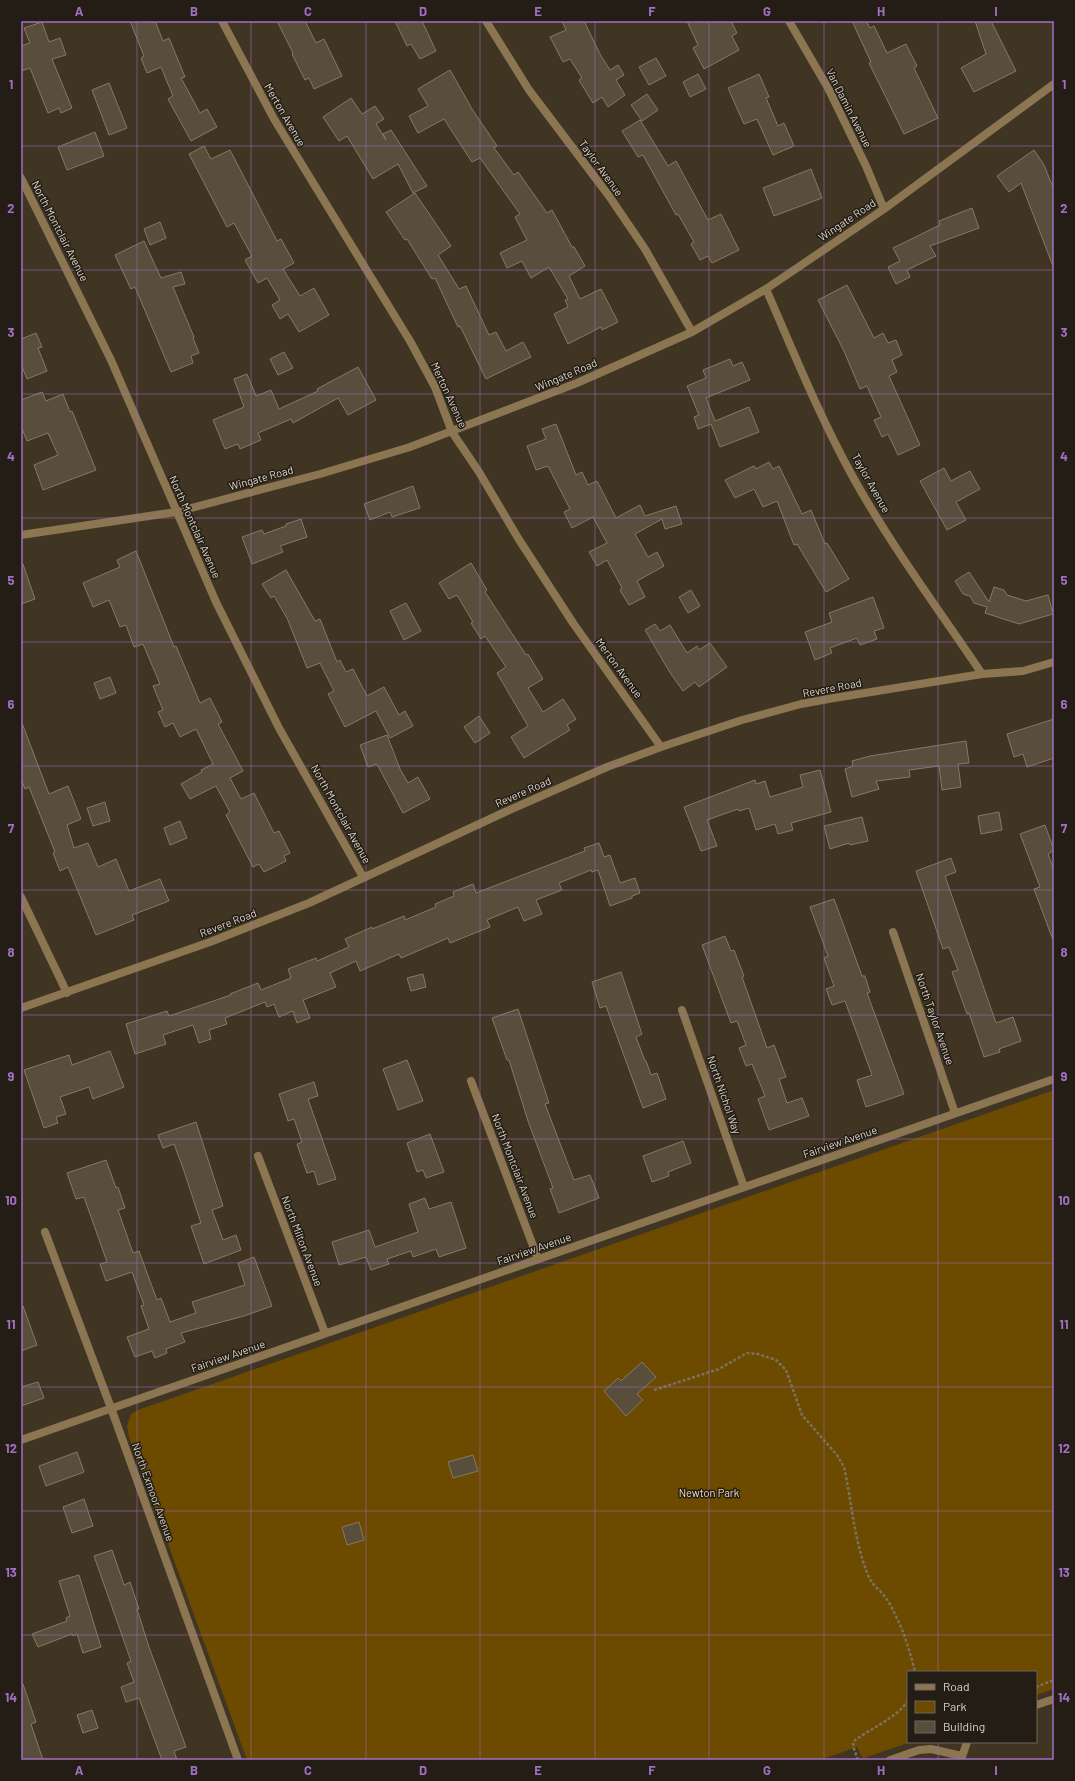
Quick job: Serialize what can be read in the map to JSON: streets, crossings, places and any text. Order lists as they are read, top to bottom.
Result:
{
  "streets": {
    "street": [
      "Van Damin Avenue",
      "Merton Avenue",
      "Taylor Avenue",
      "Wingate Road",
      "North Montclair Avenue",
      "Revere Road",
      "North Taylor Avenue",
      "North Nichol Way",
      "Fairview Avenue",
      "North Milton Avenue",
      "North Exmoor Avenue"
    ]
  },
  "crossings": [
    ["Van Damin Avenue", "Wingate Road"],
    ["Merton Avenue", "Wingate Road"],
    ["Merton Avenue", "Revere Road"],
    ["Taylor Avenue", "Wingate Road"],
    ["Taylor Avenue", "Revere Road"],
    ["Wingate Road", "North Montclair Avenue"],
    ["North Montclair Avenue", "Revere Road"],
    ["North Montclair Avenue", "Fairview Avenue"],
    ["North Taylor Avenue", "Fairview Avenue"],
    ["North Nichol Way", "Fairview Avenue"],
    ["Fairview Avenue", "North Milton Avenue"],
    ["Fairview Avenue", "North Exmoor Avenue"]
  ],
  "parks": ["Newton Park"],
  "legend": ["Road", "Park", "Building"],
  "grid": {
    "columns": [
      "A",
      "B",
      "C",
      "D",
      "E",
      "F",
      "G",
      "H",
      "I"
    ],
    "rows": [
      "1",
      "2",
      "3",
      "4",
      "5",
      "6",
      "7",
      "8",
      "9",
      "10",
      "11",
      "12",
      "13",
      "14"
    ]
  }
}
